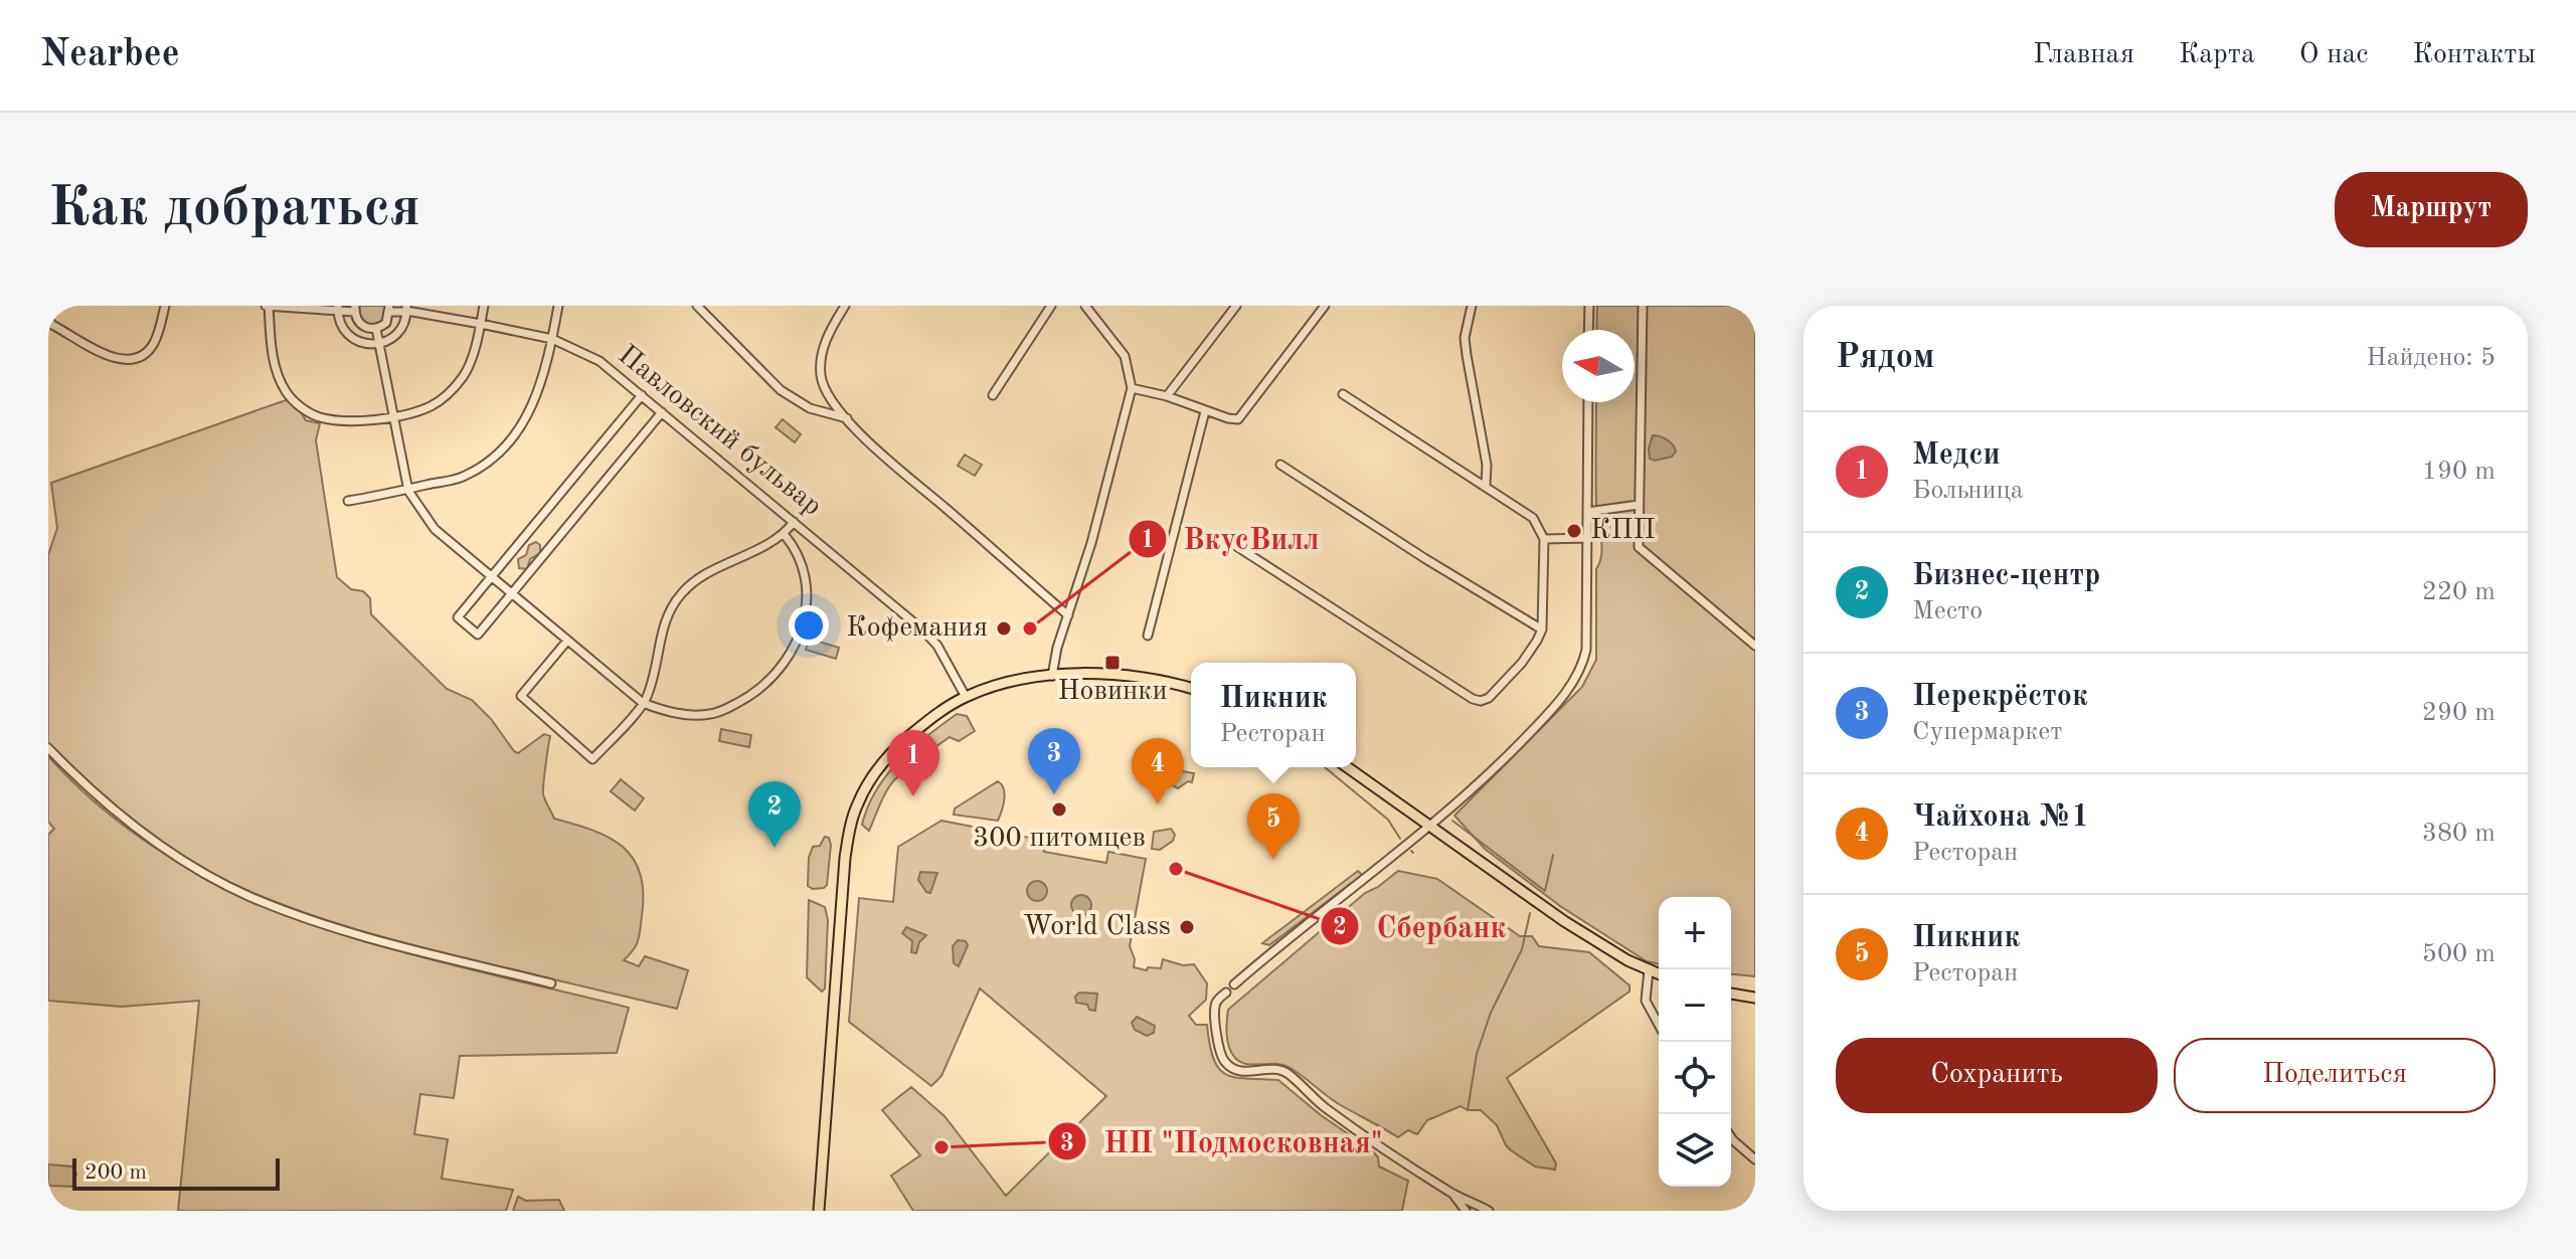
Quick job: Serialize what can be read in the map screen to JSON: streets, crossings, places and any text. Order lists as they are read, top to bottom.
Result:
{
  "streets": {
    "street": ["Павловский бульвар"]
  },
  "places": {
    "other": [
      "КПП",
      "Кофемания",
      "ВкусВилл",
      "300 питомцев",
      "Сбербанк",
      "World Class",
      "НП \"Подмосковная\""
    ],
    "transit": ["Новинки"]
  },
  "scale_bar": "200 m",
  "north": "left",
  "page": {
    "header": "Nearbee",
    "nav": [
      "Главная",
      "Карта",
      "О нас",
      "Контакты"
    ],
    "buttons": [
      "Маршрут",
      ["Сохранить", "Поделиться"]
    ],
    "title": "Как добраться",
    "heading": ["Рядом", "Найдено: 5"],
    "list": [
      {
        "mark": "1",
        "name": "Медси",
        "note": "Больница",
        "value": "190 m"
      },
      {
        "mark": "2",
        "name": "Бизнес-центр",
        "note": "Место",
        "value": "220 m"
      },
      {
        "mark": "3",
        "name": "Перекрёсток",
        "note": "Супермаркет",
        "value": "290 m"
      },
      {
        "mark": "4",
        "name": "Чайхона №1",
        "note": "Ресторан",
        "value": "380 m"
      },
      {
        "mark": "5",
        "name": "Пикник",
        "note": "Ресторан",
        "value": "500 m"
      }
    ],
    "popup": ["Пикник", "Ресторан"],
    "pins": [
      "3",
      "1",
      "4",
      "2",
      "5"
    ],
    "map_buttons": ["+", "−"],
    "scale": "200 m"
  }
}
